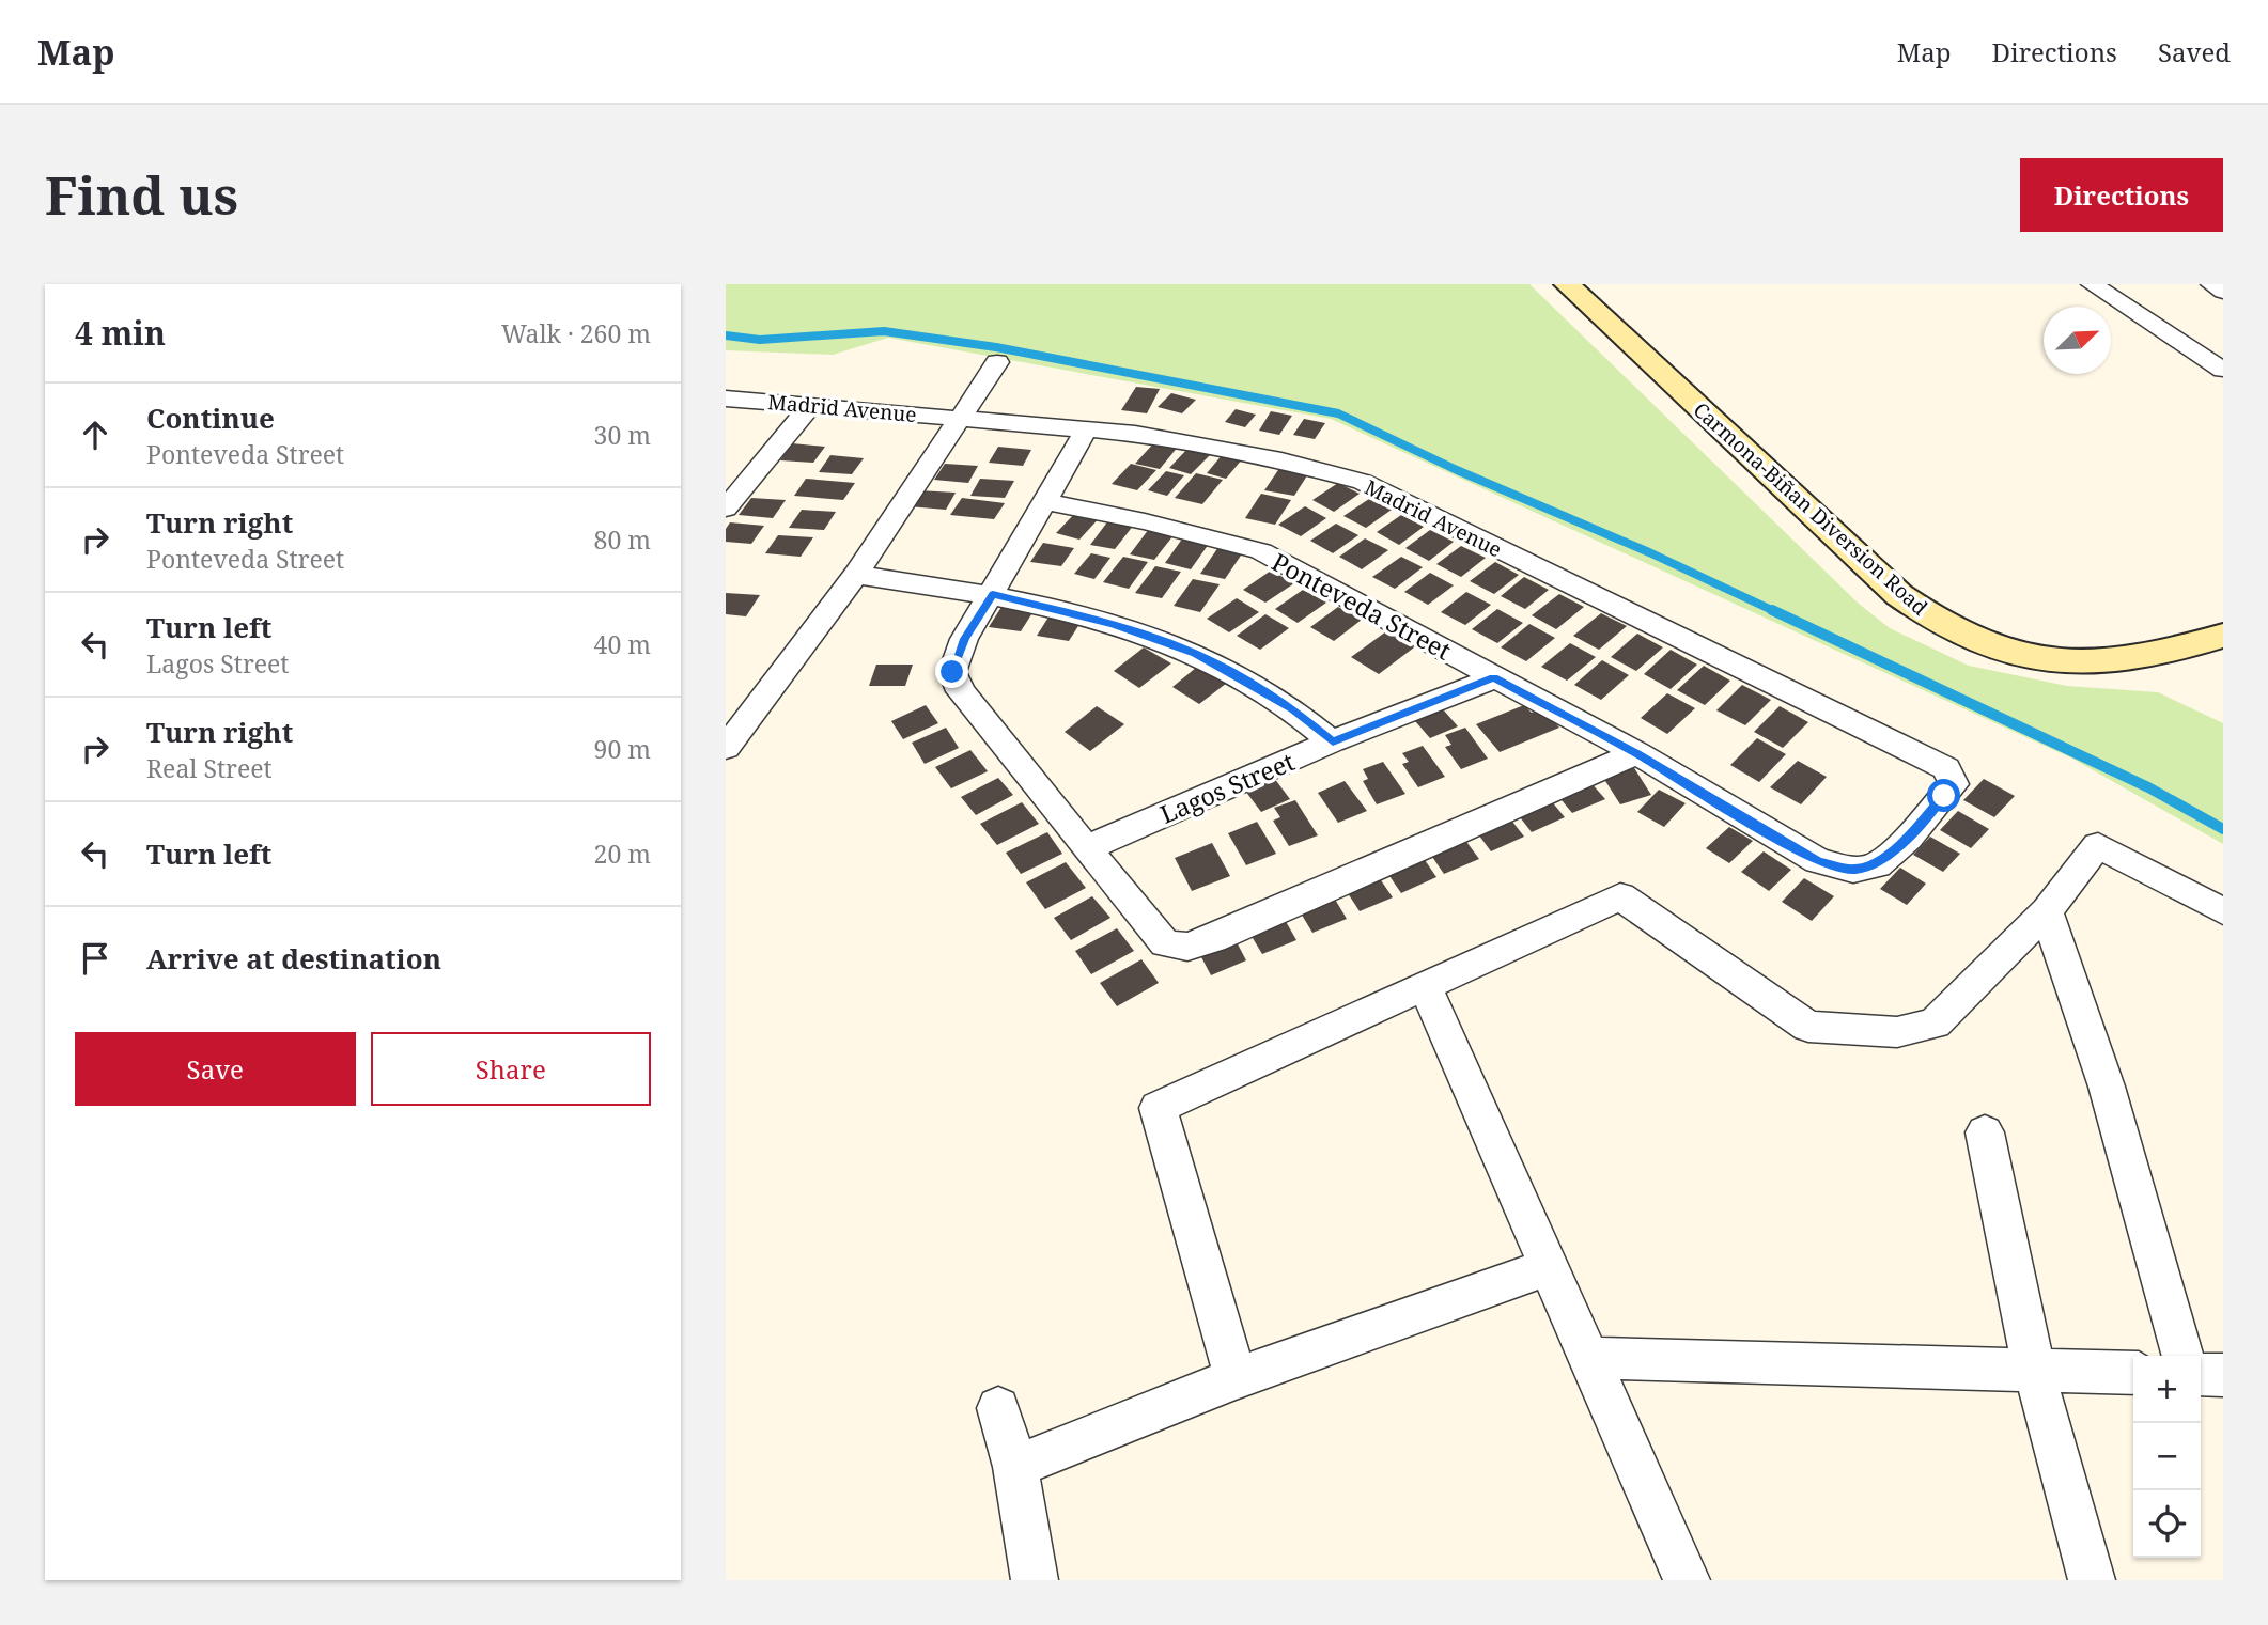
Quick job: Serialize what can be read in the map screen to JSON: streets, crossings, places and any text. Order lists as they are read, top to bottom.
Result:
{
  "streets": {
    "main road": ["Carmona-Biñan Diversion Road"],
    "street": ["Madrid Avenue", "Ponteveda Street", "Lagos Street"]
  },
  "crossings": [
    ["Madrid Avenue", "Ponteveda Street"],
    ["Ponteveda Street", "Lagos Street"]
  ],
  "north": "top right",
  "page": {
    "header": "Map",
    "nav": ["Map", "Directions", "Saved"],
    "buttons": [
      "Directions",
      ["Save", "Share"]
    ],
    "title": "Find us",
    "heading": ["4 min", "Walk · 260 m"],
    "list": [
      ["Continue", "Ponteveda Street", "30 m"],
      ["Turn right", "Ponteveda Street", "80 m"],
      ["Turn left", "Lagos Street", "40 m"],
      ["Turn right", "Real Street", "90 m"],
      ["Turn left", "20 m"],
      "Arrive at destination"
    ],
    "map_buttons": ["+", "−"]
  }
}
